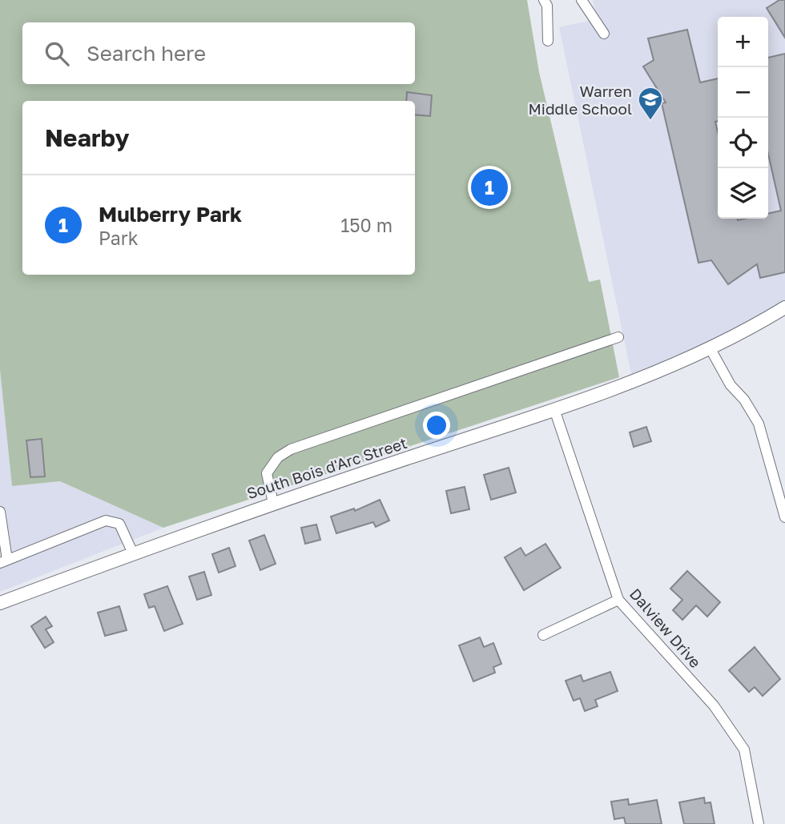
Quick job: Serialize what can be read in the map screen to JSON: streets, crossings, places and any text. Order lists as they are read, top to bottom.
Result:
{
  "streets": {
    "main road": ["South Bois d'Arc Street"],
    "street": ["Dalview Drive"]
  },
  "crossings": [
    ["South Bois d'Arc Street", "Dalview Drive"]
  ],
  "places": {
    "school or university": ["Warren Middle School"]
  },
  "page": {
    "map_buttons": ["+", "−"],
    "search": "Search here",
    "heading": "Nearby",
    "pins": "1",
    "list": [
      {
        "mark": "1",
        "name": "Mulberry Park",
        "note": "Park",
        "value": "150 m"
      }
    ]
  }
}
